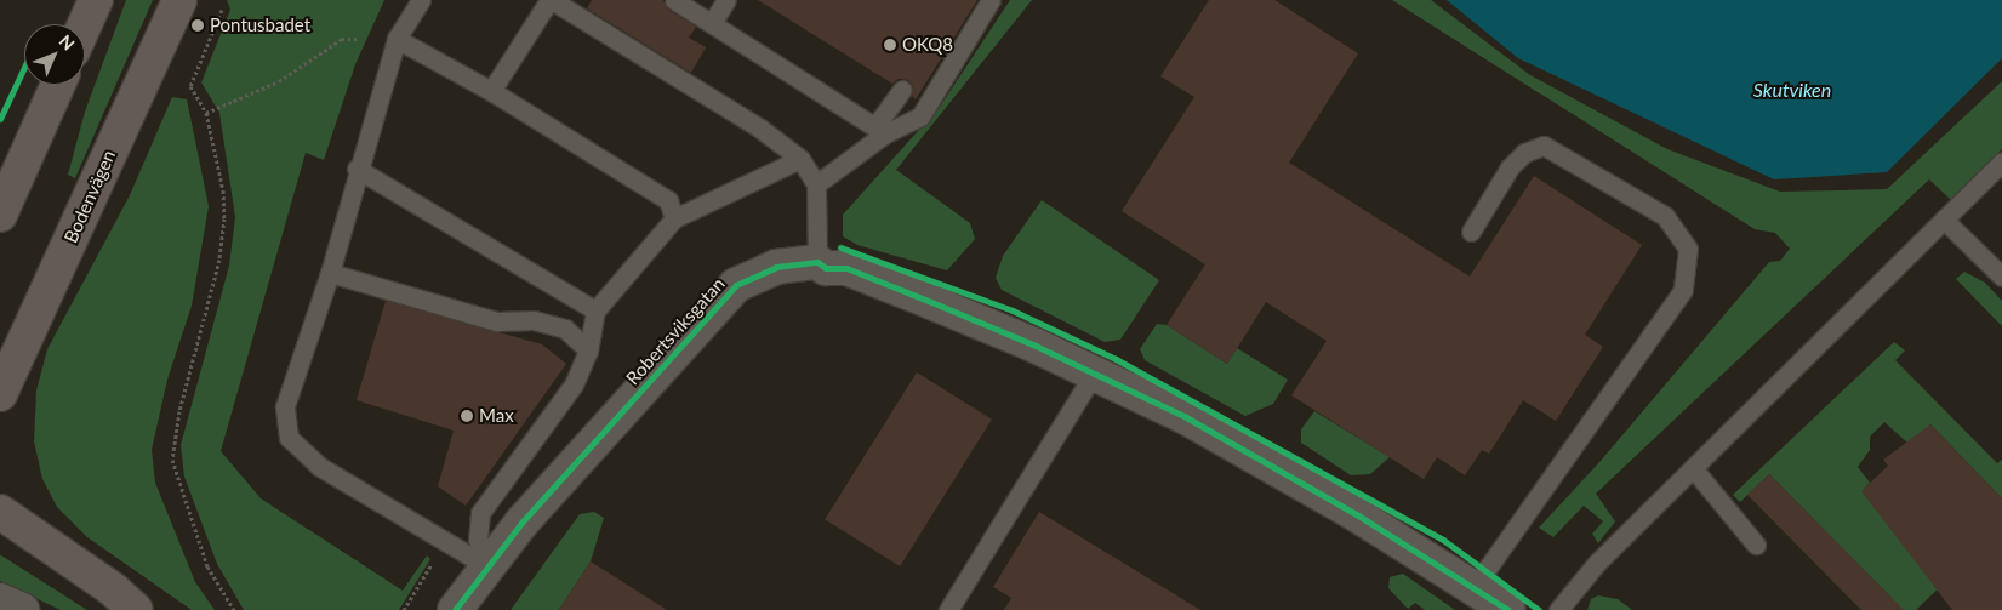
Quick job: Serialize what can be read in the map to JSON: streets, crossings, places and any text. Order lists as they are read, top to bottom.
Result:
{
  "streets": {
    "main road": ["Bodenvägen"],
    "street": ["Robertsviksgatan"]
  },
  "water": ["Skutviken"],
  "places": ["Pontusbadet", "OKQ8", "Max"],
  "north": "top right"
}
